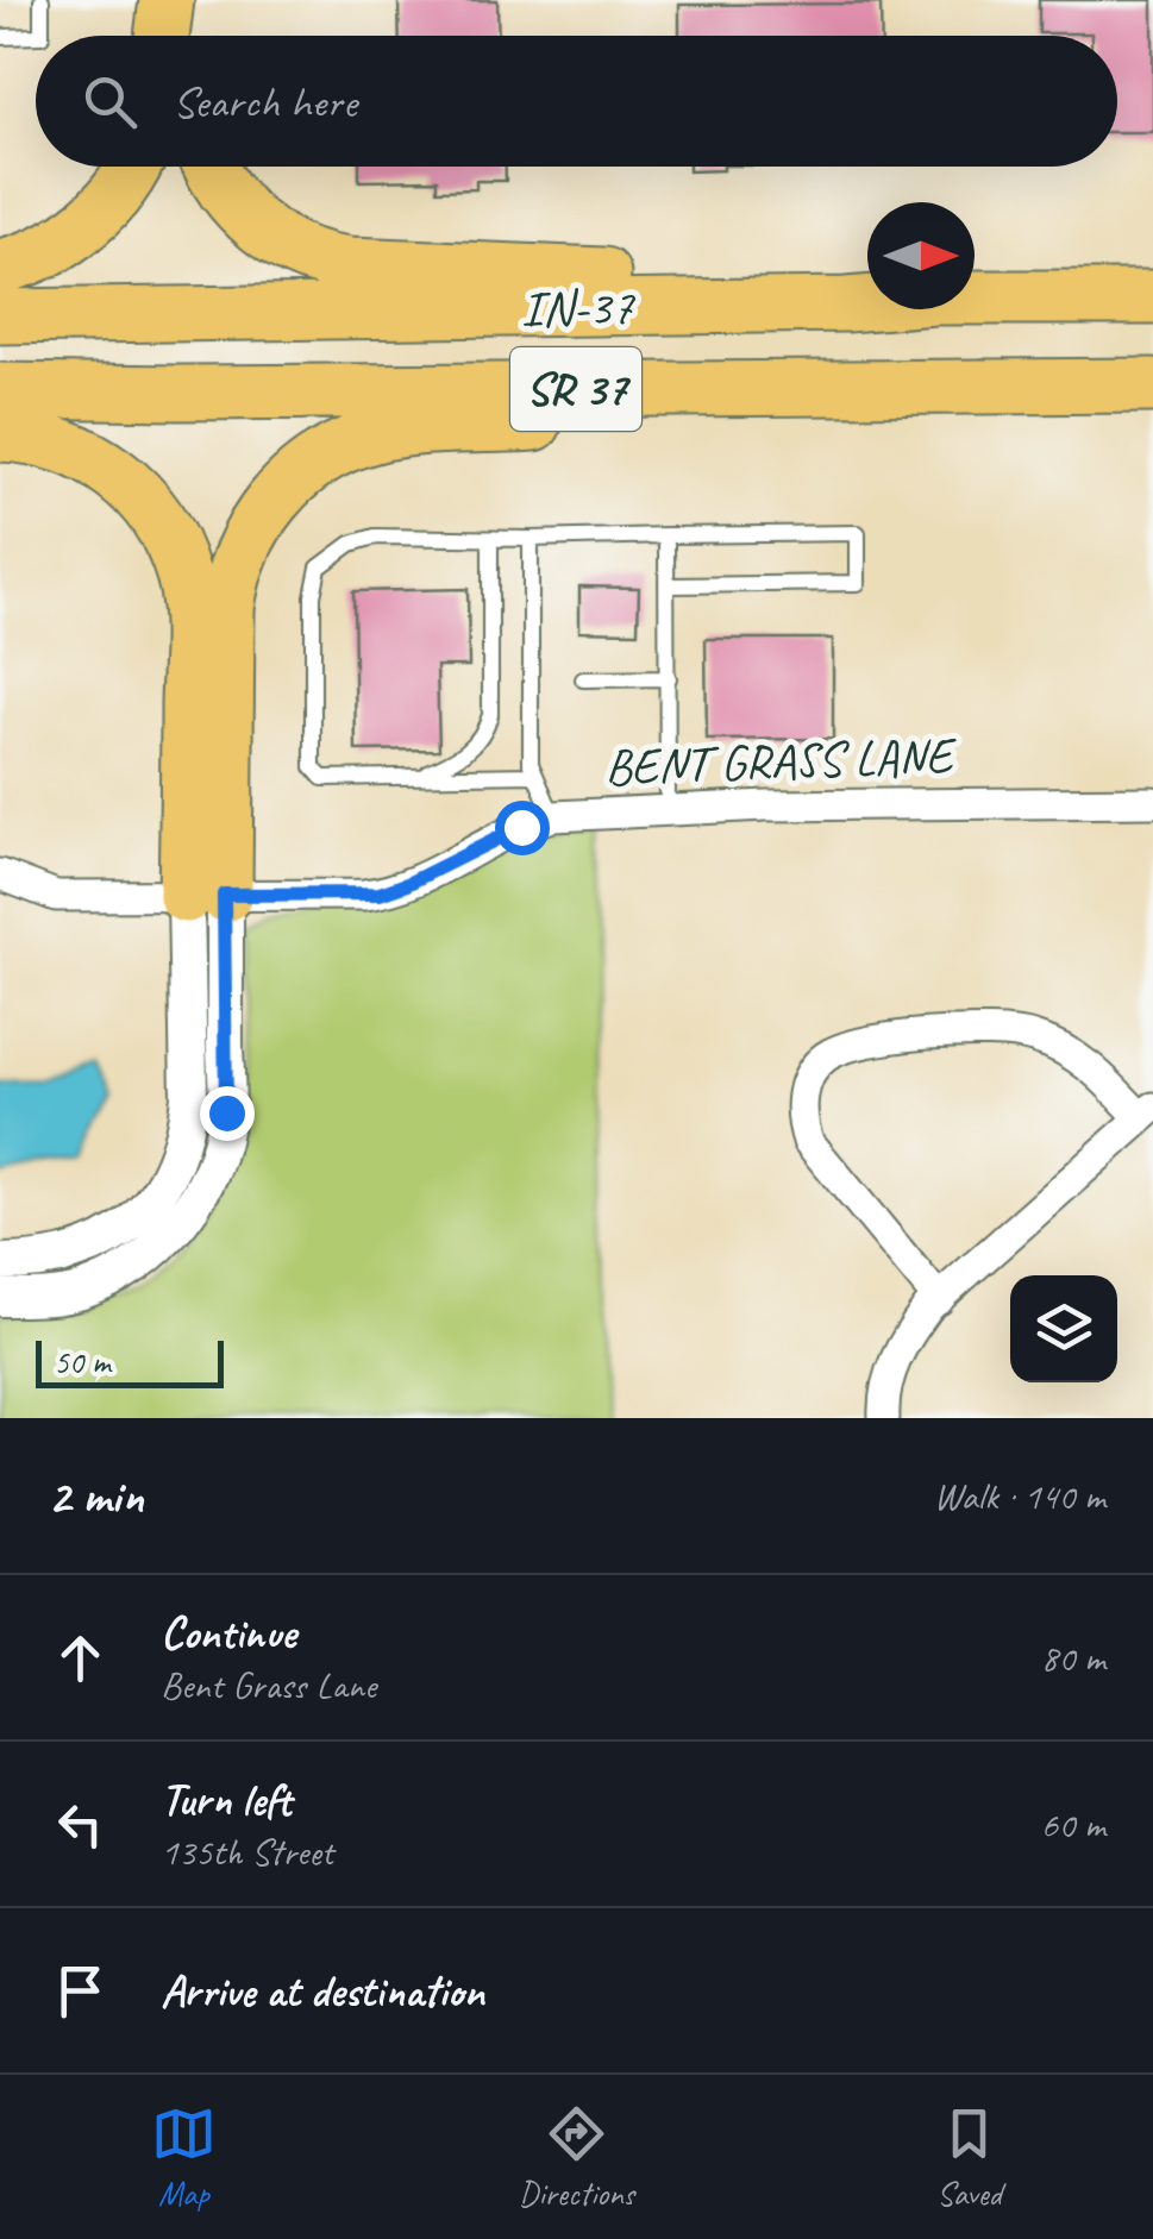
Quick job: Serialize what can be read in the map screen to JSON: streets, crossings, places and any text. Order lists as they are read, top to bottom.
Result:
{
  "streets": {
    "highway": ["IN-37", "SR 37"],
    "street": ["BENT GRASS LANE"]
  },
  "scale_bar": "50 m",
  "north": "right",
  "page": {
    "search": "Search here",
    "scale": "50 m",
    "heading": ["2 min", "Walk · 140 m"],
    "list": [
      ["Continue", "Bent Grass Lane", "80 m"],
      ["Turn left", "135th Street", "60 m"],
      "Arrive at destination"
    ],
    "nav": ["Map", "Directions", "Saved"]
  }
}
